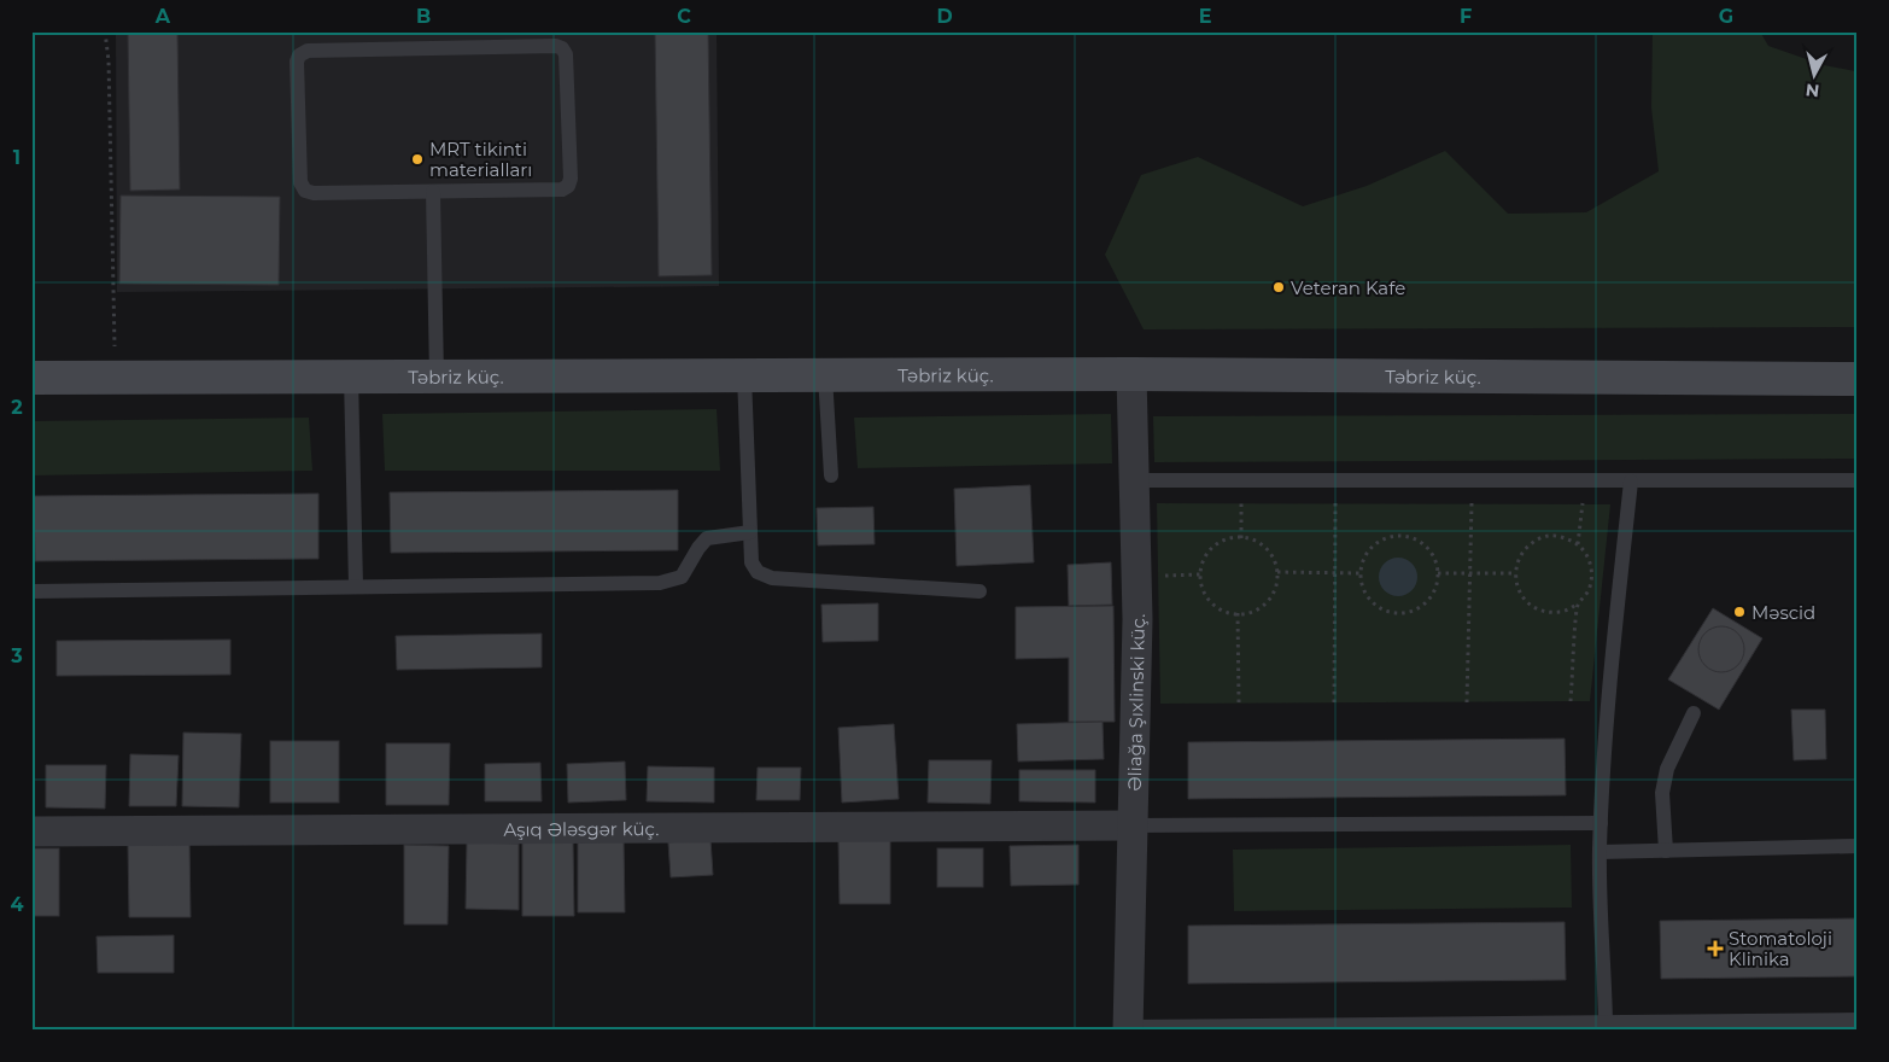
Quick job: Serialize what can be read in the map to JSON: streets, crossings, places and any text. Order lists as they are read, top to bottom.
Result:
{
  "streets": {
    "main road": ["Təbriz küç."],
    "street": ["Əliağa Şıxlinski küç.", "Aşıq Ələsgər küç."]
  },
  "crossings": [
    ["Təbriz küç.", "Əliağa Şıxlinski küç."],
    ["Əliağa Şıxlinski küç.", "Aşıq Ələsgər küç."]
  ],
  "places": {
    "other": ["MRT tikinti materialları", "Veteran Kafe", "Məscid"],
    "health": ["Stomatoloji Klinika"]
  },
  "north": "bottom",
  "grid": {
    "columns": [
      "A",
      "B",
      "C",
      "D",
      "E",
      "F",
      "G"
    ],
    "rows": [
      "1",
      "2",
      "3",
      "4"
    ]
  }
}
